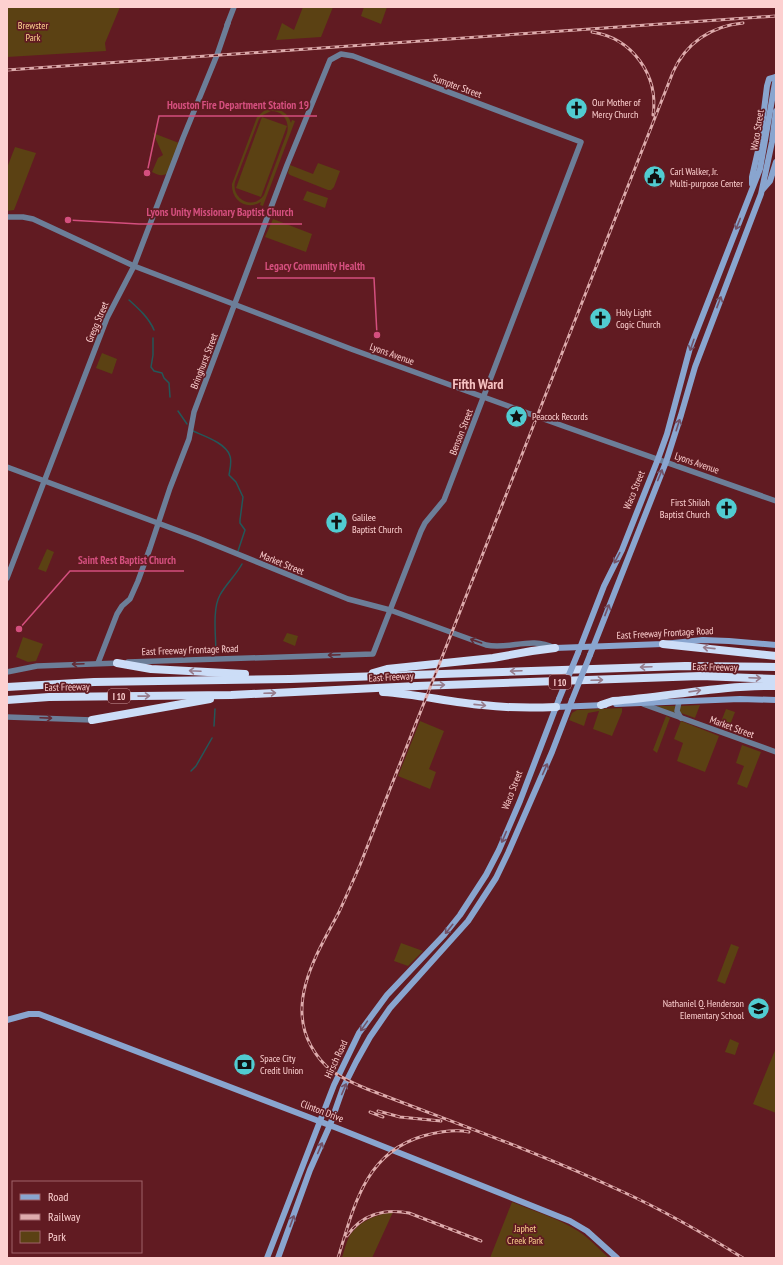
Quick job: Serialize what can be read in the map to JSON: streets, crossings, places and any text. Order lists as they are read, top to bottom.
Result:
{
  "streets": {
    "highway": ["East Freeway", "I 10"],
    "main road": [
      "Waco Street",
      "East Freeway Frontage Road",
      "Hirsch Road",
      "Clinton Drive"
    ],
    "street": [
      "Sumpter Street",
      "Gregg Street",
      "Lyons Avenue",
      "Bringhurst Street",
      "Benson Street",
      "Market Street"
    ]
  },
  "crossings": [
    ["Sumpter Street", "Bringhurst Street"],
    ["Sumpter Street", "Benson Street"],
    ["Waco Street", "Lyons Avenue"],
    ["Waco Street", "East Freeway Frontage Road"],
    ["Waco Street", "Hirsch Road"],
    ["Gregg Street", "Lyons Avenue"],
    ["Gregg Street", "Market Street"],
    ["Lyons Avenue", "Bringhurst Street"],
    ["Lyons Avenue", "Benson Street"],
    ["Bringhurst Street", "Market Street"],
    ["Bringhurst Street", "East Freeway Frontage Road"],
    ["Benson Street", "Market Street"],
    ["Benson Street", "East Freeway Frontage Road"],
    ["Market Street", "East Freeway Frontage Road"],
    ["Hirsch Road", "Clinton Drive"]
  ],
  "one_way": ["East Freeway Frontage Road"],
  "districts": ["Fifth Ward"],
  "parks": ["Brewster Park", "Japhet Creek Park"],
  "places": {
    "church": [
      "Our Mother of Mercy Church",
      "Holy Light Cogic Church",
      "First Shiloh Baptist Church",
      "Galilee Baptist Church"
    ],
    "other": [
      "Houston Fire Department Station 19",
      "Lyons Unity Missionary Baptist Church",
      "Legacy Community Health",
      "Saint Rest Baptist Church"
    ],
    "public building": ["Carl Walker, Jr. Multi-purpose Center"],
    "place": ["Peacock Records"],
    "school or university": ["Nathaniel Q. Henderson Elementary School"],
    "bank": ["Space City Credit Union"]
  },
  "legend": ["Road", "Railway", "Park"]
}
